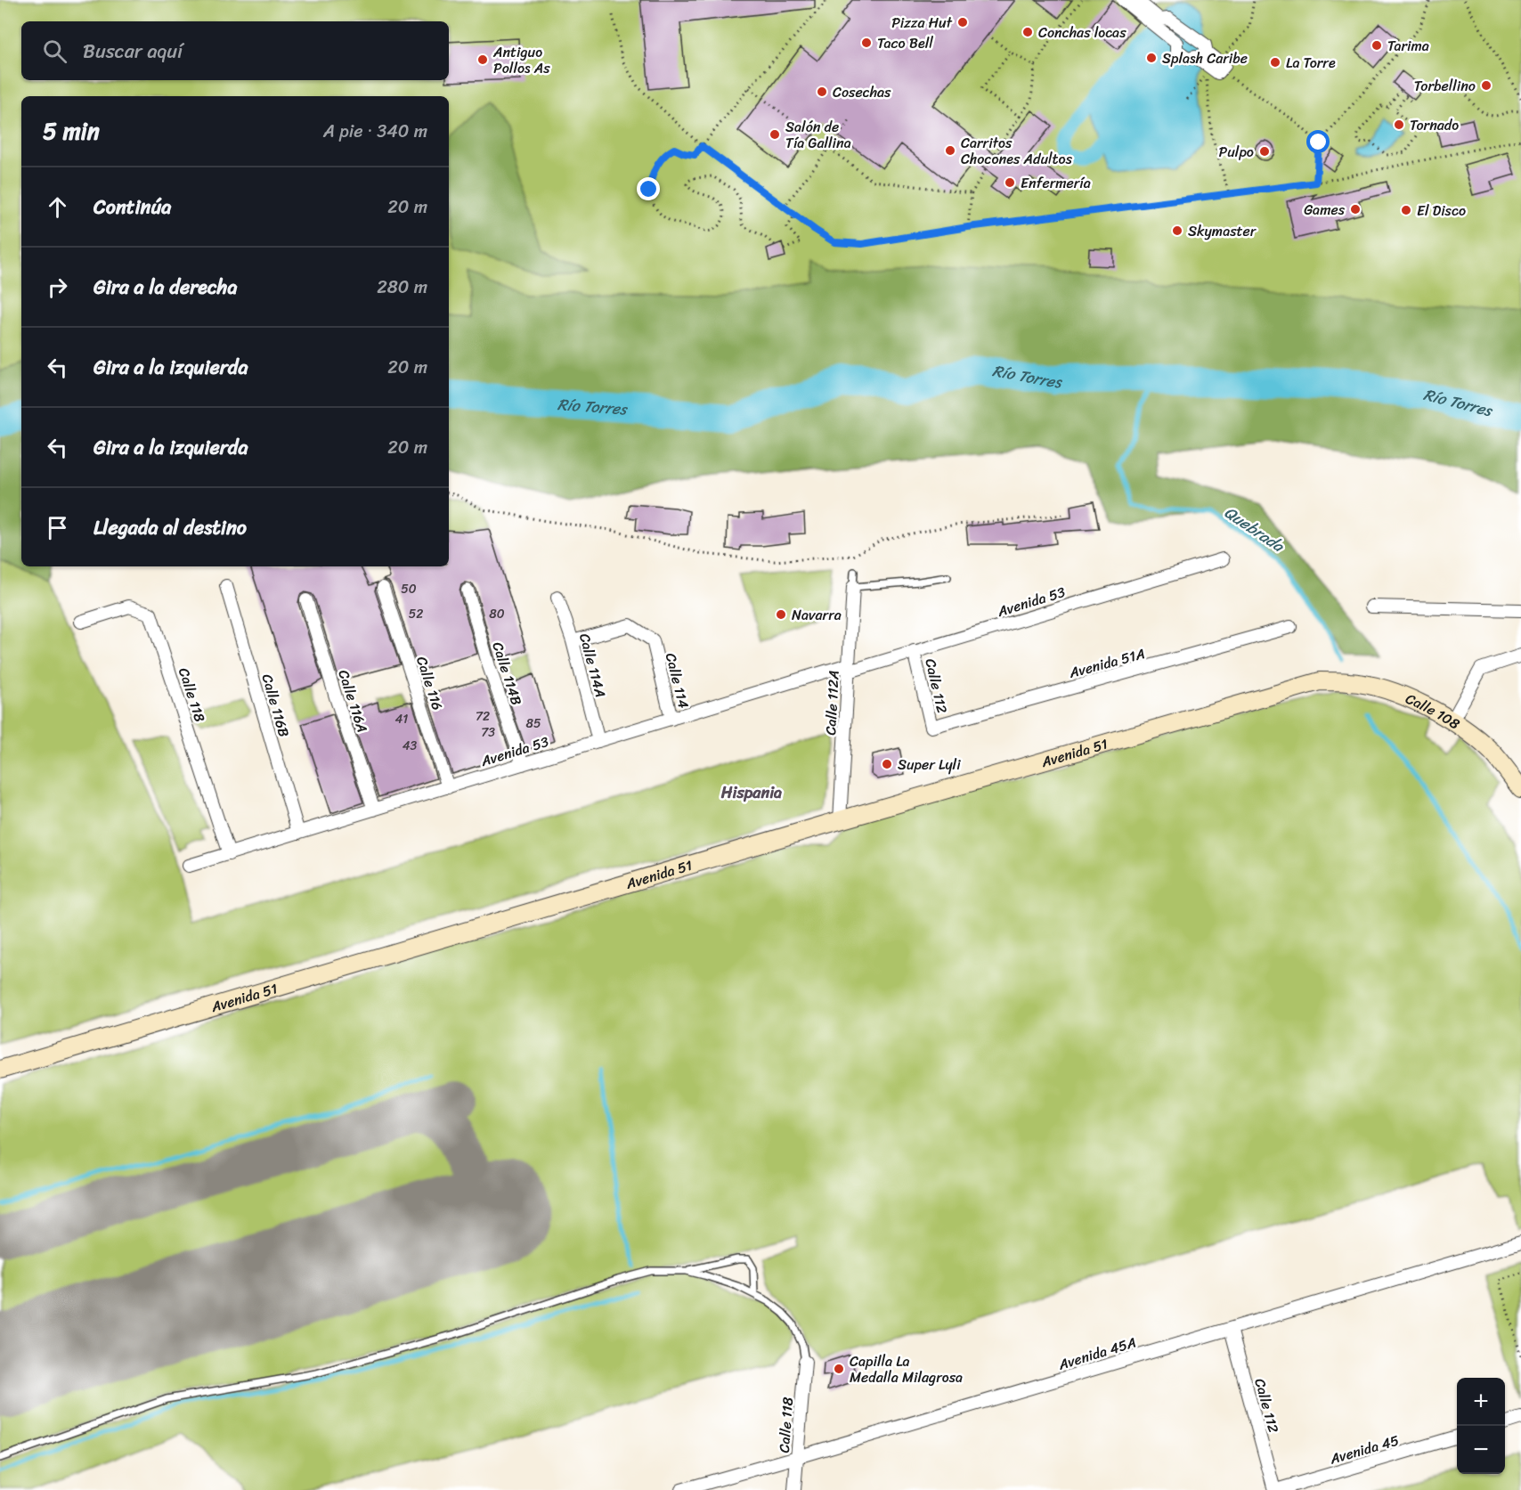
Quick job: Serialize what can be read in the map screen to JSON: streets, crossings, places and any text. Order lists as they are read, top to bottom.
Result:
{
  "streets": {
    "main road": ["Calle 108", "Avenida 51"],
    "street": [
      "Avenida 53",
      "Avenida 51A",
      "Calle 114A",
      "Calle 114B",
      "Calle 114",
      "Calle 116",
      "Calle 112",
      "Calle 118",
      "Calle 116A",
      "Calle 112A",
      "Calle 116B",
      "Avenida 45A",
      "Avenida 45"
    ]
  },
  "crossings": [
    ["Avenida 53", "Calle 114A"],
    ["Avenida 53", "Calle 114B"],
    ["Avenida 53", "Calle 114"],
    ["Avenida 53", "Calle 116"],
    ["Avenida 53", "Calle 112"],
    ["Avenida 53", "Calle 118"],
    ["Avenida 53", "Calle 116A"],
    ["Avenida 53", "Calle 112A"],
    ["Avenida 53", "Calle 116B"],
    ["Avenida 51A", "Calle 112"],
    ["Calle 114A", "Calle 114"],
    ["Calle 112", "Avenida 45A"],
    ["Calle 112", "Avenida 45"],
    ["Calle 118", "Avenida 45A"],
    ["Calle 112A", "Avenida 51"],
    ["Calle 108", "Avenida 51"]
  ],
  "districts": ["Hispania"],
  "water": ["Río Torres", "Quebrada"],
  "places": [
    "Pizza Hut",
    "Conchas locas",
    "Taco Bell",
    "Tarima",
    "Splash Caribe",
    "Antiguo Pollos As",
    "La Torre",
    "Torbellino",
    "Cosechas",
    "Tornado",
    "Salón de Tía Gallina",
    "Carritos Chocones Adultos",
    "Pulpo",
    "Enfermería",
    "Games",
    "El Disco",
    "Skymaster",
    "Navarra",
    "Super Lyli",
    "Capilla La Medalla Milagrosa"
  ],
  "house_numbers": [
    "50",
    "52",
    "80",
    "72",
    "41",
    "85",
    "73",
    "43"
  ],
  "page": {
    "search": "Buscar aquí",
    "heading": ["5 min", "A pie · 340 m"],
    "list": [
      ["Continúa", "20 m"],
      ["Gira a la derecha", "280 m"],
      ["Gira a la izquierda", "20 m"],
      ["Gira a la izquierda", "20 m"],
      "Llegada al destino"
    ],
    "map_buttons": ["+", "−"]
  }
}
